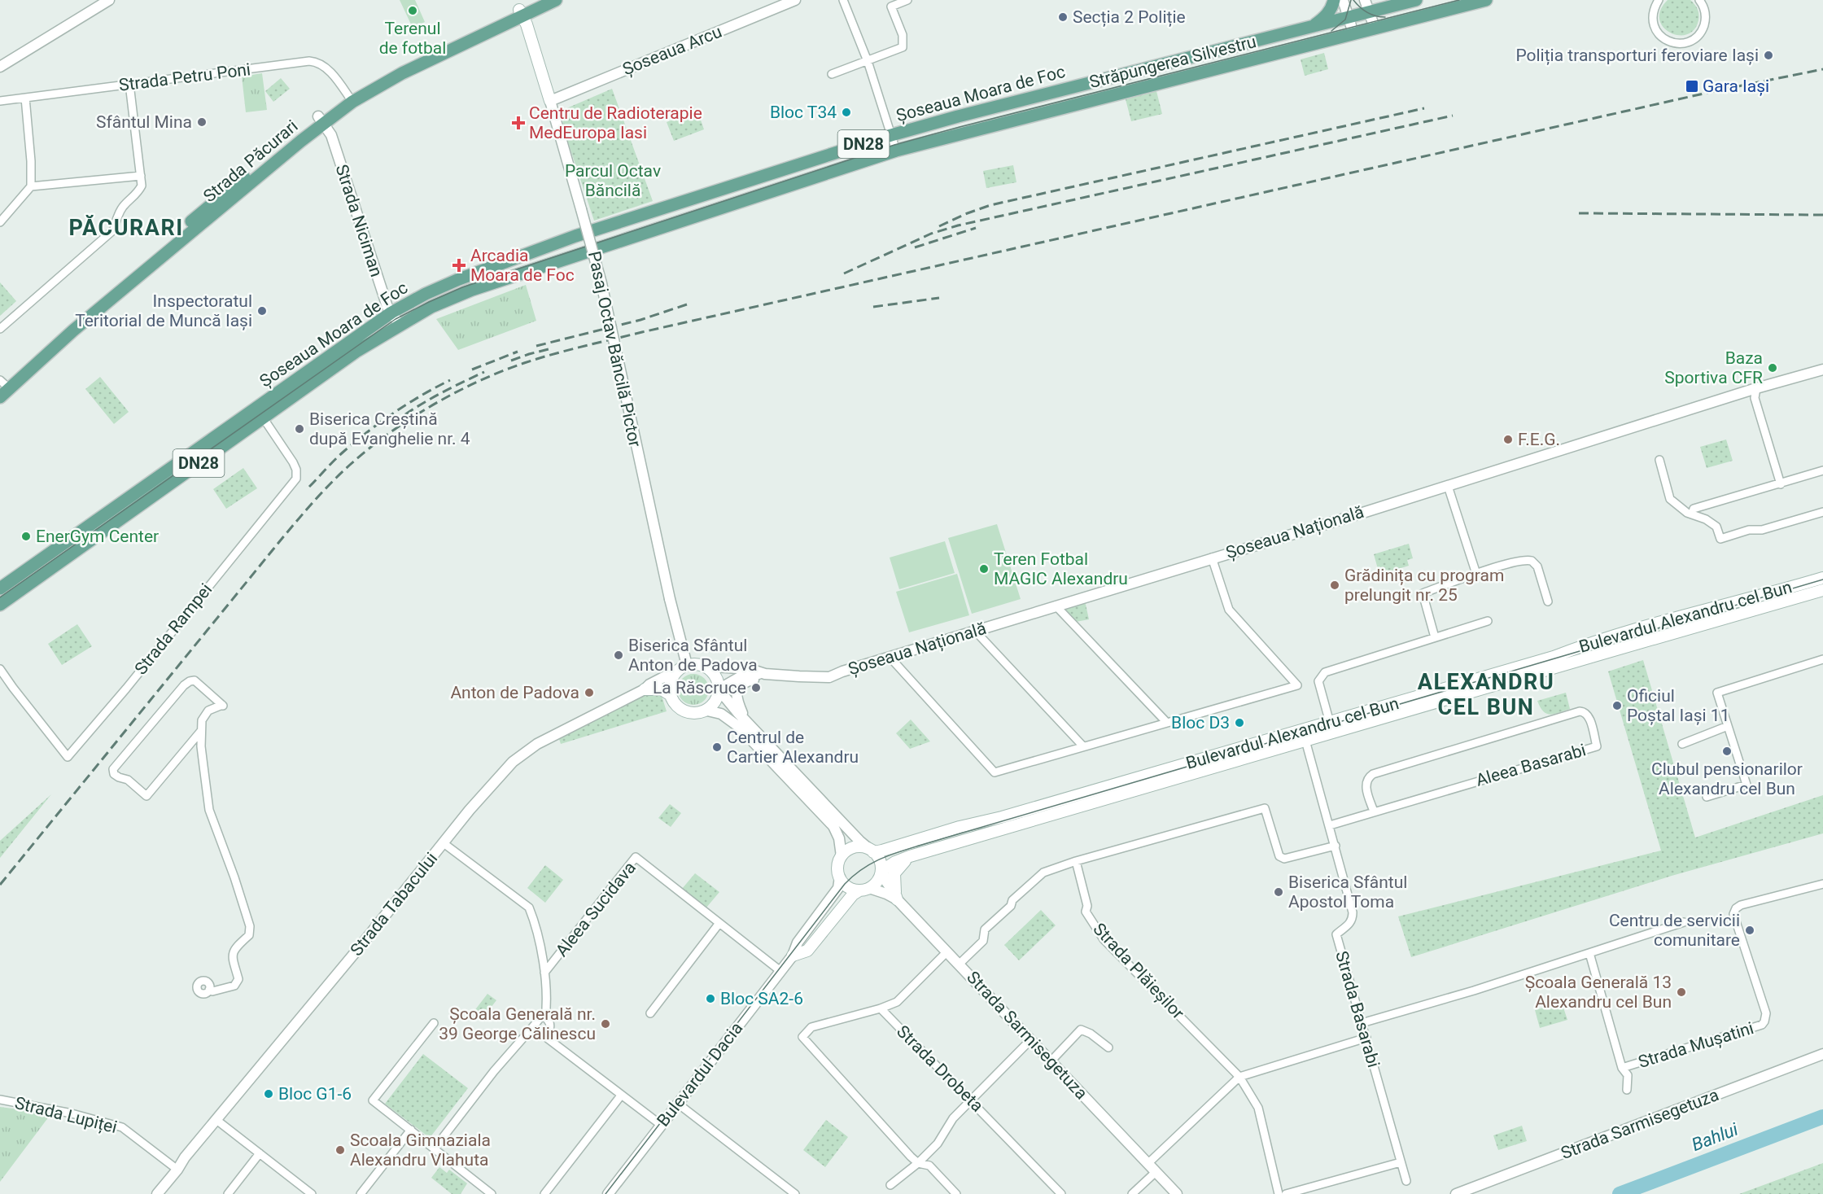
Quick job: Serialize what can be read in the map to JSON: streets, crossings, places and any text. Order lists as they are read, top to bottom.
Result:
{
  "streets": {
    "main road": [
      "Străpungerea Silvestru",
      "Șoseaua Moara de Foc",
      "DN28",
      "Strada Păcurari",
      "Bulevardul Alexandru cel Bun"
    ],
    "street": [
      "Șoseaua Arcu",
      "Strada Petru Poni",
      "Strada Niciman",
      "Pasaj Octav Băncilă Pictor",
      "Șoseaua Națională",
      "Strada Rampei",
      "Aleea Basarabi",
      "Strada Tabacului",
      "Aleea Sucidava",
      "Strada Plăieșilor",
      "Strada Basarabi",
      "Strada Sarmisegetuza",
      "Strada Mușatini",
      "Strada Drobeta",
      "Bulevardul Dacia",
      "Strada Lupiței"
    ]
  },
  "crossings": [
    ["Șoseaua Arcu", "Pasaj Octav Băncilă Pictor"],
    ["Străpungerea Silvestru", "Șoseaua Moara de Foc"],
    ["Străpungerea Silvestru", "Strada Niciman"],
    ["Strada Petru Poni", "Strada Păcurari"],
    ["Șoseaua Moara de Foc", "DN28"],
    ["Șoseaua Moara de Foc", "Strada Niciman"],
    ["Șoseaua Moara de Foc", "Strada Rampei"],
    ["Strada Păcurari", "Strada Niciman"],
    ["Pasaj Octav Băncilă Pictor", "Șoseaua Națională"],
    ["Pasaj Octav Băncilă Pictor", "Strada Tabacului"],
    ["Șoseaua Națională", "Strada Tabacului"],
    ["Bulevardul Alexandru cel Bun", "Strada Basarabi"],
    ["Bulevardul Alexandru cel Bun", "Strada Sarmisegetuza"],
    ["Bulevardul Alexandru cel Bun", "Bulevardul Dacia"],
    ["Aleea Basarabi", "Strada Basarabi"],
    ["Strada Tabacului", "Strada Lupiței"],
    ["Aleea Sucidava", "Bulevardul Dacia"],
    ["Strada Sarmisegetuza", "Strada Drobeta"],
    ["Strada Sarmisegetuza", "Bulevardul Dacia"]
  ],
  "districts": ["PĂCURARI", "ALEXANDRU CEL BUN"],
  "water": ["Bahlui"],
  "parks": ["Parcul Octav Băncilă"],
  "places": {
    "other": [
      "Terenul de fotbal",
      "Secția 2 Poliție",
      "Poliția transporturi feroviare Iași",
      "Bloc T34",
      "Sfântul Mina",
      "Inspectoratul Teritorial de Muncă Iași",
      "Baza Sportiva CFR",
      "Biserica Creștină după Evanghelie nr. 4",
      "F.E.G.",
      "EnerGym Center",
      "Teren Fotbal MAGIC Alexandru",
      "Grădinița cu program prelungit nr. 25",
      "Biserica Sfântul Anton de Padova",
      "La Răscruce",
      "Anton de Padova",
      "Oficiul Poștal Iași 11",
      "Bloc D3",
      "Centrul de Cartier Alexandru",
      "Clubul pensionarilor Alexandru cel Bun",
      "Biserica Sfântul Apostol Toma",
      "Centru de servicii comunitare",
      "Școala Generală 13 Alexandru cel Bun",
      "Bloc SA2-6",
      "Școala Generală nr. 39 George Călinescu",
      "Bloc G1-6",
      "Scoala Gimnaziala Alexandru Vlahuta"
    ],
    "transit": ["Gara Iași"],
    "health": ["Centru de Radioterapie MedEuropa Iasi", "Arcadia Moara de Foc"]
  }
}
